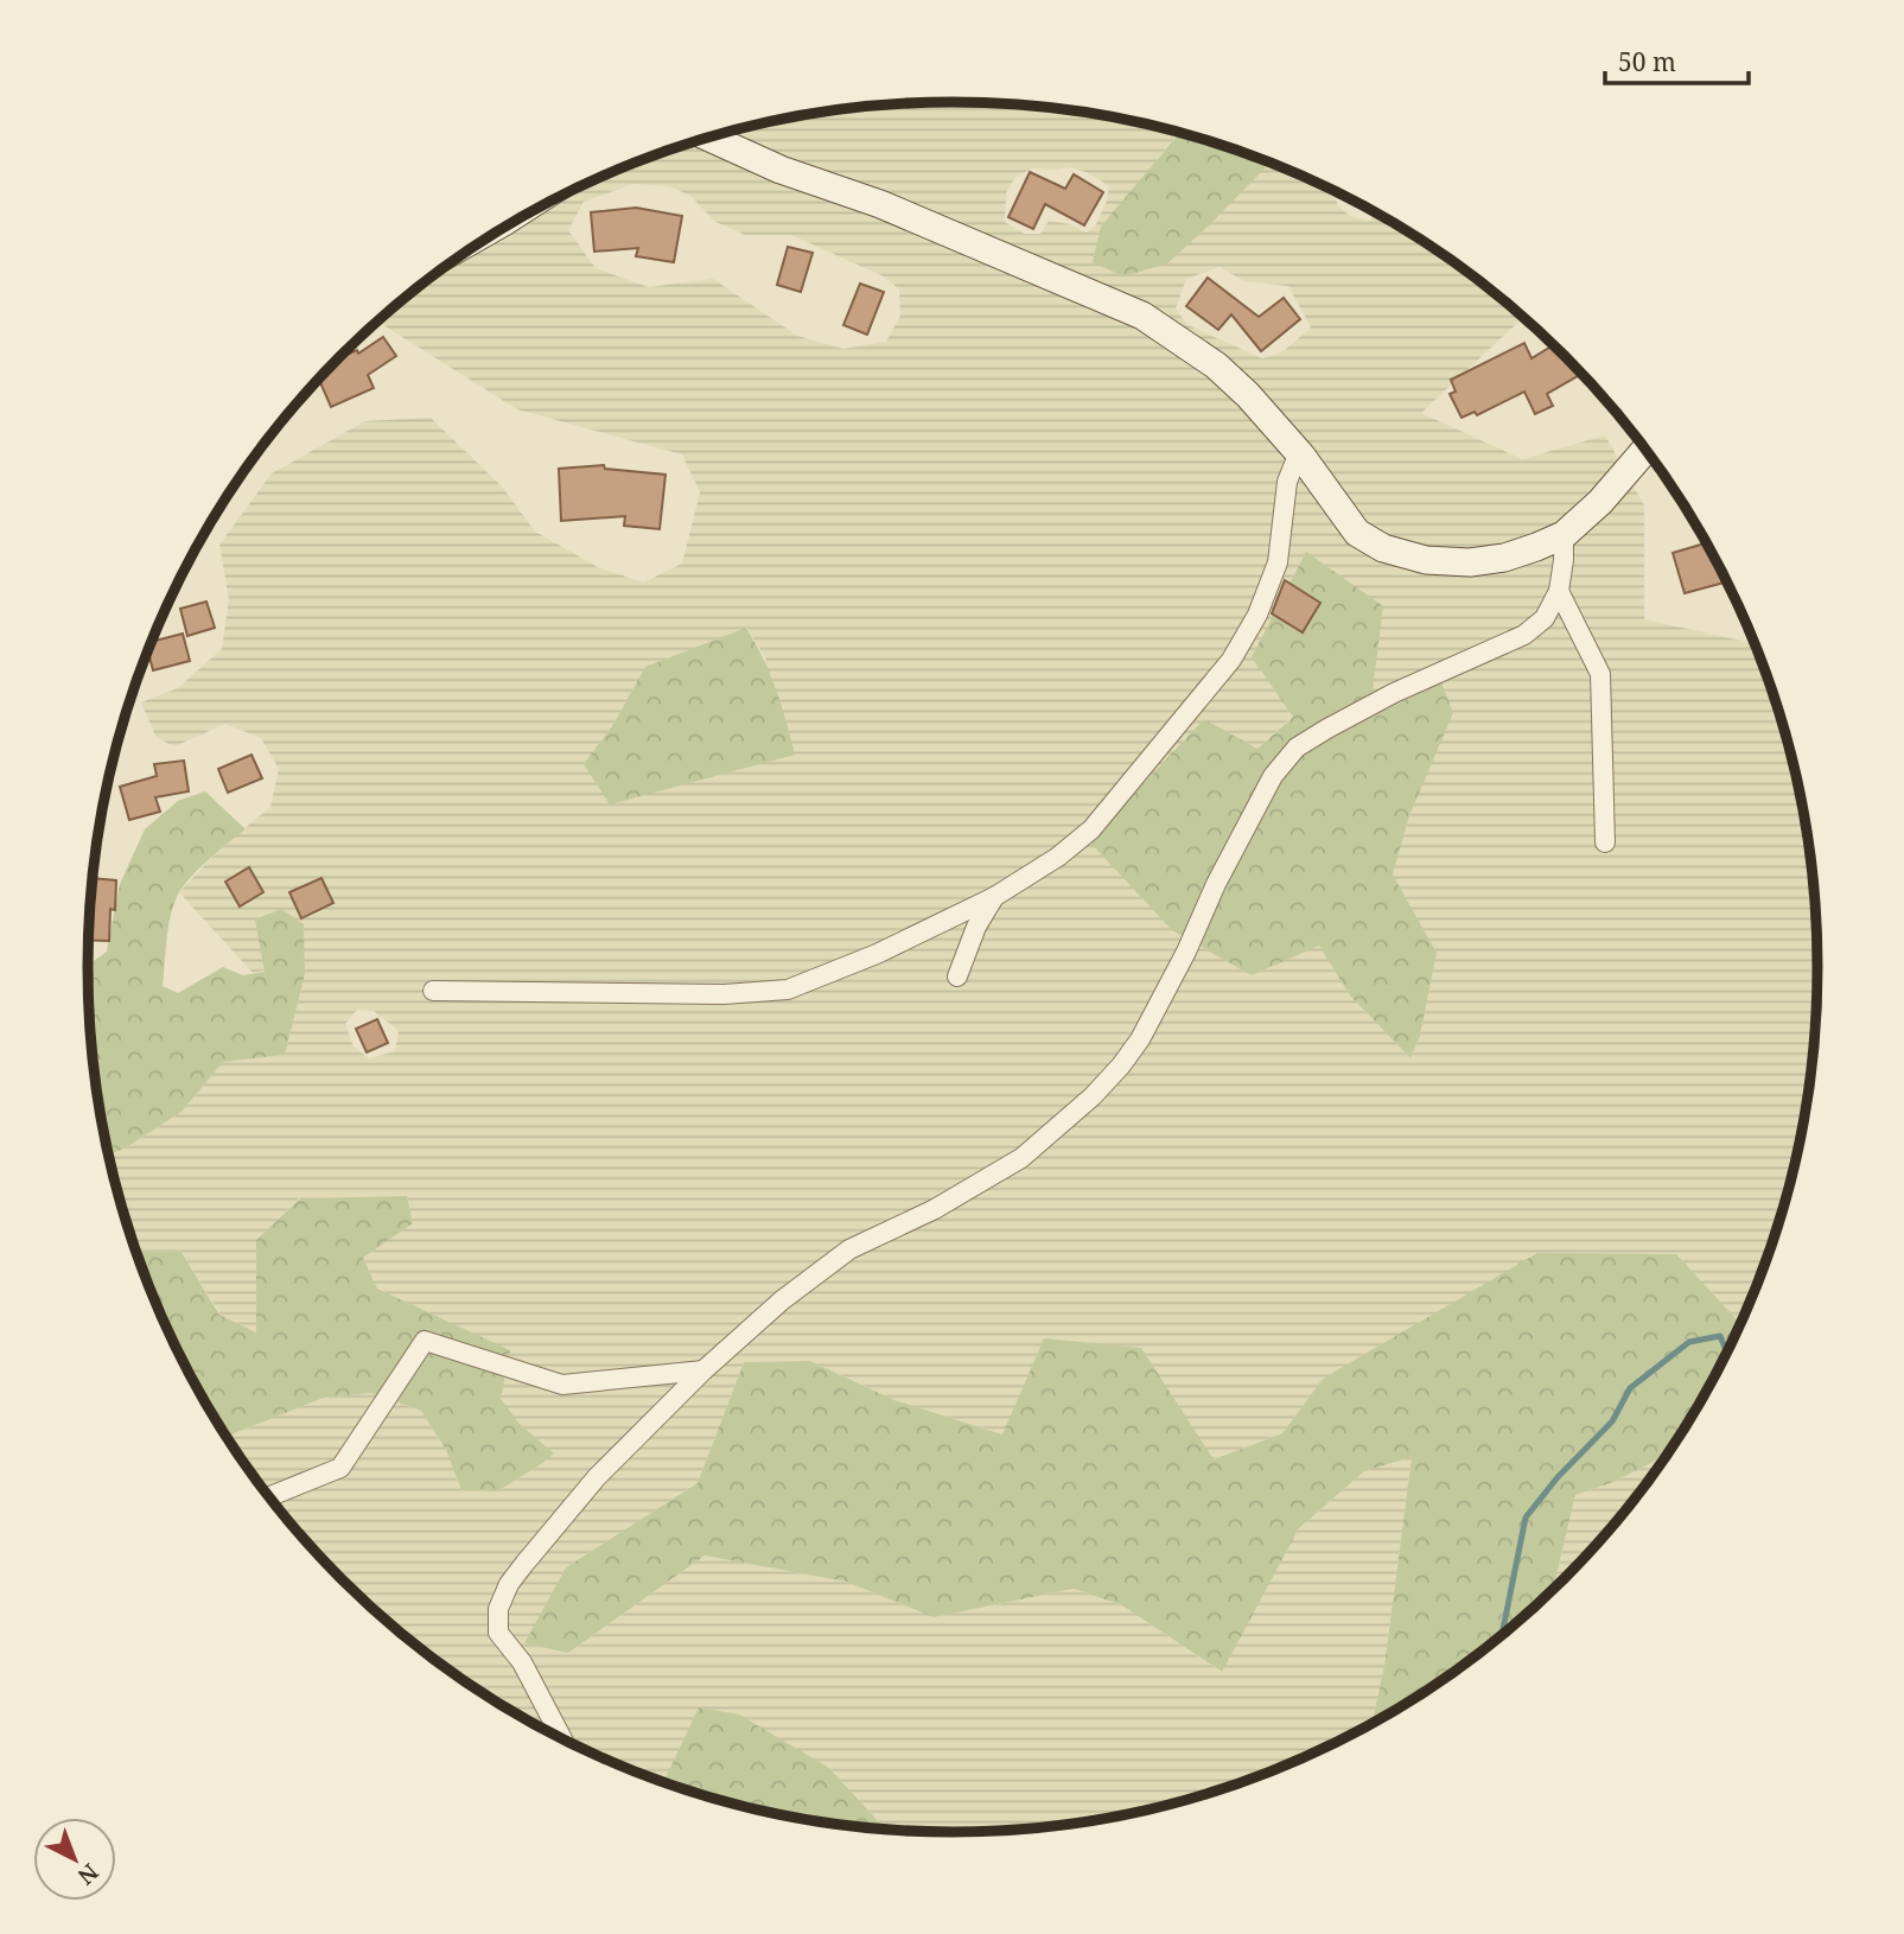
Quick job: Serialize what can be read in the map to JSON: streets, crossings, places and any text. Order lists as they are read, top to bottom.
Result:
{
  "scale_bar": "50 m",
  "north": "bottom right"
}
